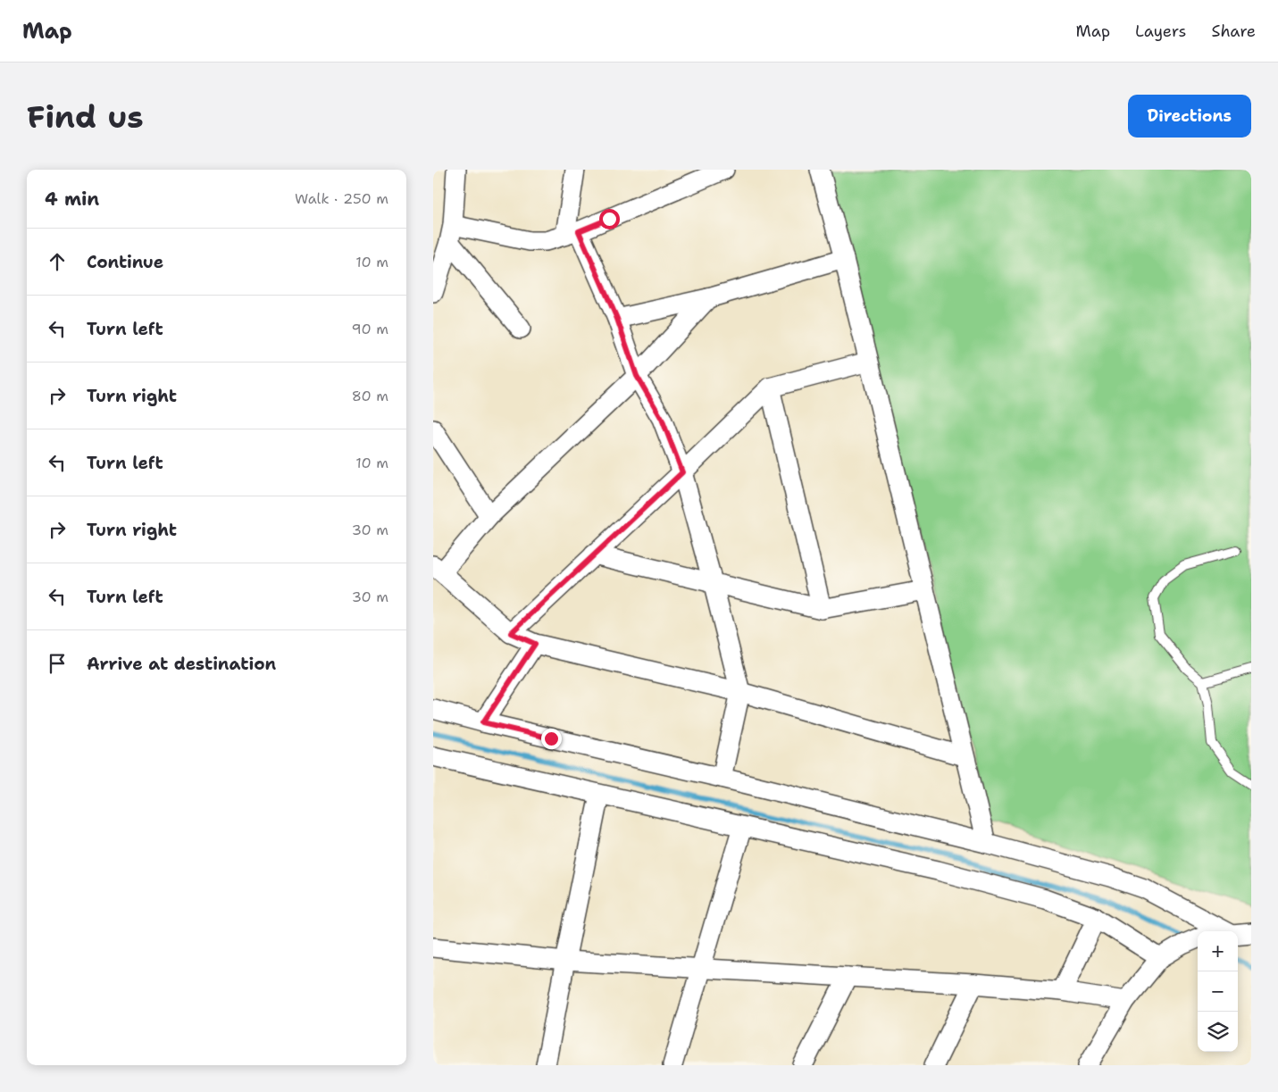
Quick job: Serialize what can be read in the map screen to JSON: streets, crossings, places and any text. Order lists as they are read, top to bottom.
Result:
{
  "page": {
    "header": "Map",
    "nav": ["Map", "Layers", "Share"],
    "buttons": "Directions",
    "title": "Find us",
    "heading": ["4 min", "Walk · 250 m"],
    "list": [
      ["Continue", "10 m"],
      ["Turn left", "90 m"],
      ["Turn right", "80 m"],
      ["Turn left", "10 m"],
      ["Turn right", "30 m"],
      ["Turn left", "30 m"],
      "Arrive at destination"
    ],
    "map_buttons": ["+", "−"]
  }
}
